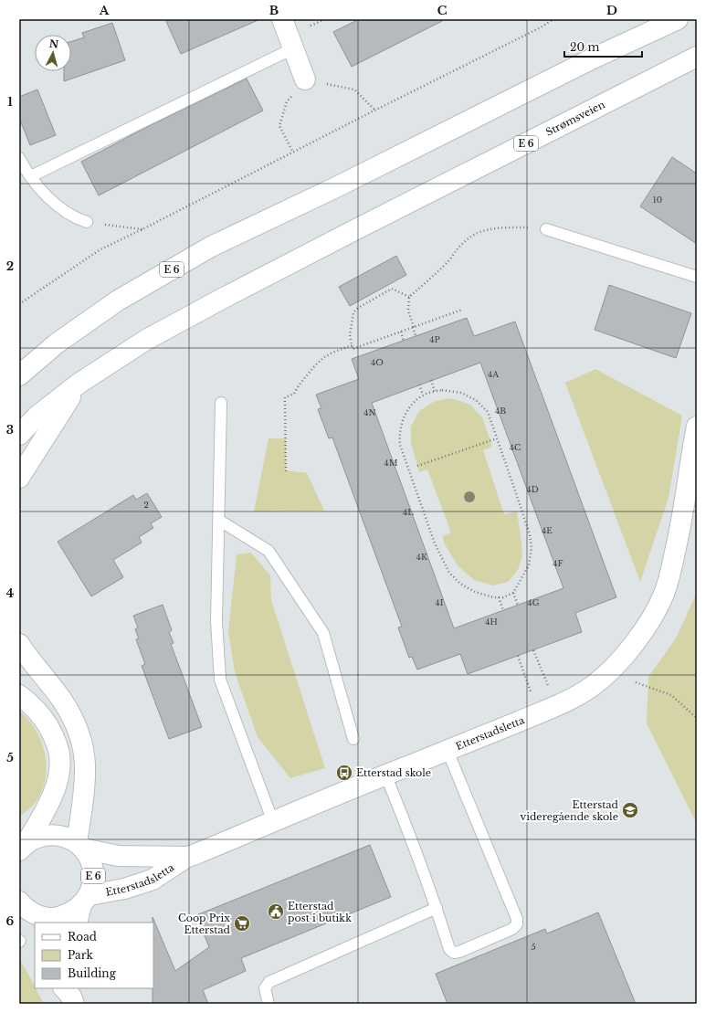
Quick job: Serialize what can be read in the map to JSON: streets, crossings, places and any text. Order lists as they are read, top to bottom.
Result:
{
  "streets": {
    "main road": ["Strømsveien", "E 6", "Etterstadsletta"]
  },
  "crossings": [
    ["Strømsveien", "E 6"],
    ["E 6", "Etterstadsletta"]
  ],
  "places": {
    "bus stop": ["Etterstad skole"],
    "school or university": ["Etterstad videregående skole"],
    "public building": ["Etterstad post i butikk"],
    "supermarket": ["Coop Prix Etterstad"]
  },
  "house_numbers": [
    "10",
    "4P",
    "4O",
    "4A",
    "4B",
    "4N",
    "4C",
    "4M",
    "4D",
    "2",
    "4L",
    "4E",
    "4K",
    "4F",
    "4I",
    "4G",
    "4H",
    "5"
  ],
  "legend": ["Road", "Park", "Building"],
  "scale_bar": "20 m",
  "north": "top",
  "grid": {
    "columns": [
      "A",
      "B",
      "C",
      "D"
    ],
    "rows": [
      "1",
      "2",
      "3",
      "4",
      "5",
      "6"
    ]
  }
}
